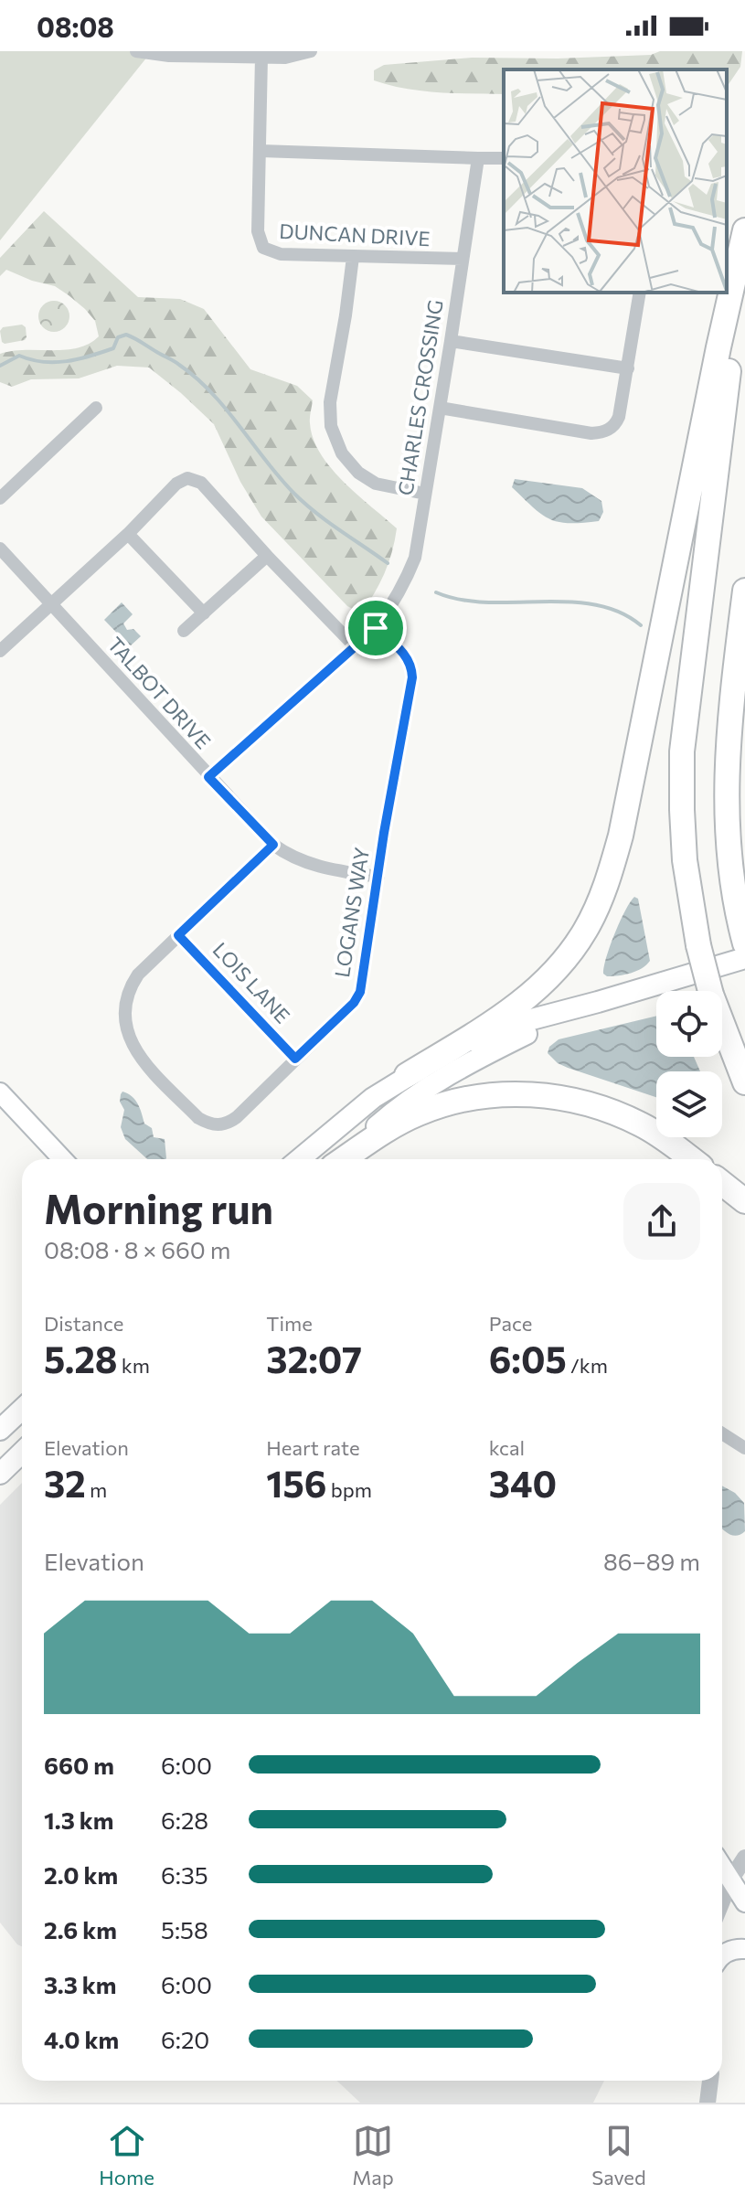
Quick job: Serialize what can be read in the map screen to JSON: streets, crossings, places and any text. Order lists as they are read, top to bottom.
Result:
{
  "streets": {
    "street": [
      "DUNCAN DRIVE",
      "CHARLES CROSSING",
      "TALBOT DRIVE",
      "LOGANS WAY",
      "LOIS LANE"
    ]
  },
  "crossings": [
    ["DUNCAN DRIVE", "CHARLES CROSSING"],
    ["CHARLES CROSSING", "TALBOT DRIVE"],
    ["CHARLES CROSSING", "LOGANS WAY"],
    ["TALBOT DRIVE", "LOGANS WAY"],
    ["LOGANS WAY", "LOIS LANE"]
  ],
  "page": {
    "status": "08:08",
    "heading": ["Morning run", "08:08 · 8 × 660 m"],
    "stats": [
      ["Distance", "5.28 km"],
      ["Time", "32:07"],
      ["Pace", "6:05 /km"],
      ["Elevation", "32 m"],
      ["Heart rate", "156 bpm"],
      ["kcal", "340"]
    ],
    "chart": ["Elevation", "86–89 m"],
    "list": [
      {
        "name": "660 m",
        "note": "6:00"
      },
      {
        "name": "1.3 km",
        "note": "6:28"
      },
      {
        "name": "2.0 km",
        "note": "6:35"
      },
      {
        "name": "2.6 km",
        "note": "5:58"
      },
      {
        "name": "3.3 km",
        "note": "6:00"
      },
      {
        "name": "4.0 km",
        "note": "6:20"
      }
    ],
    "tabs": ["Home", "Map", "Saved"]
  }
}
